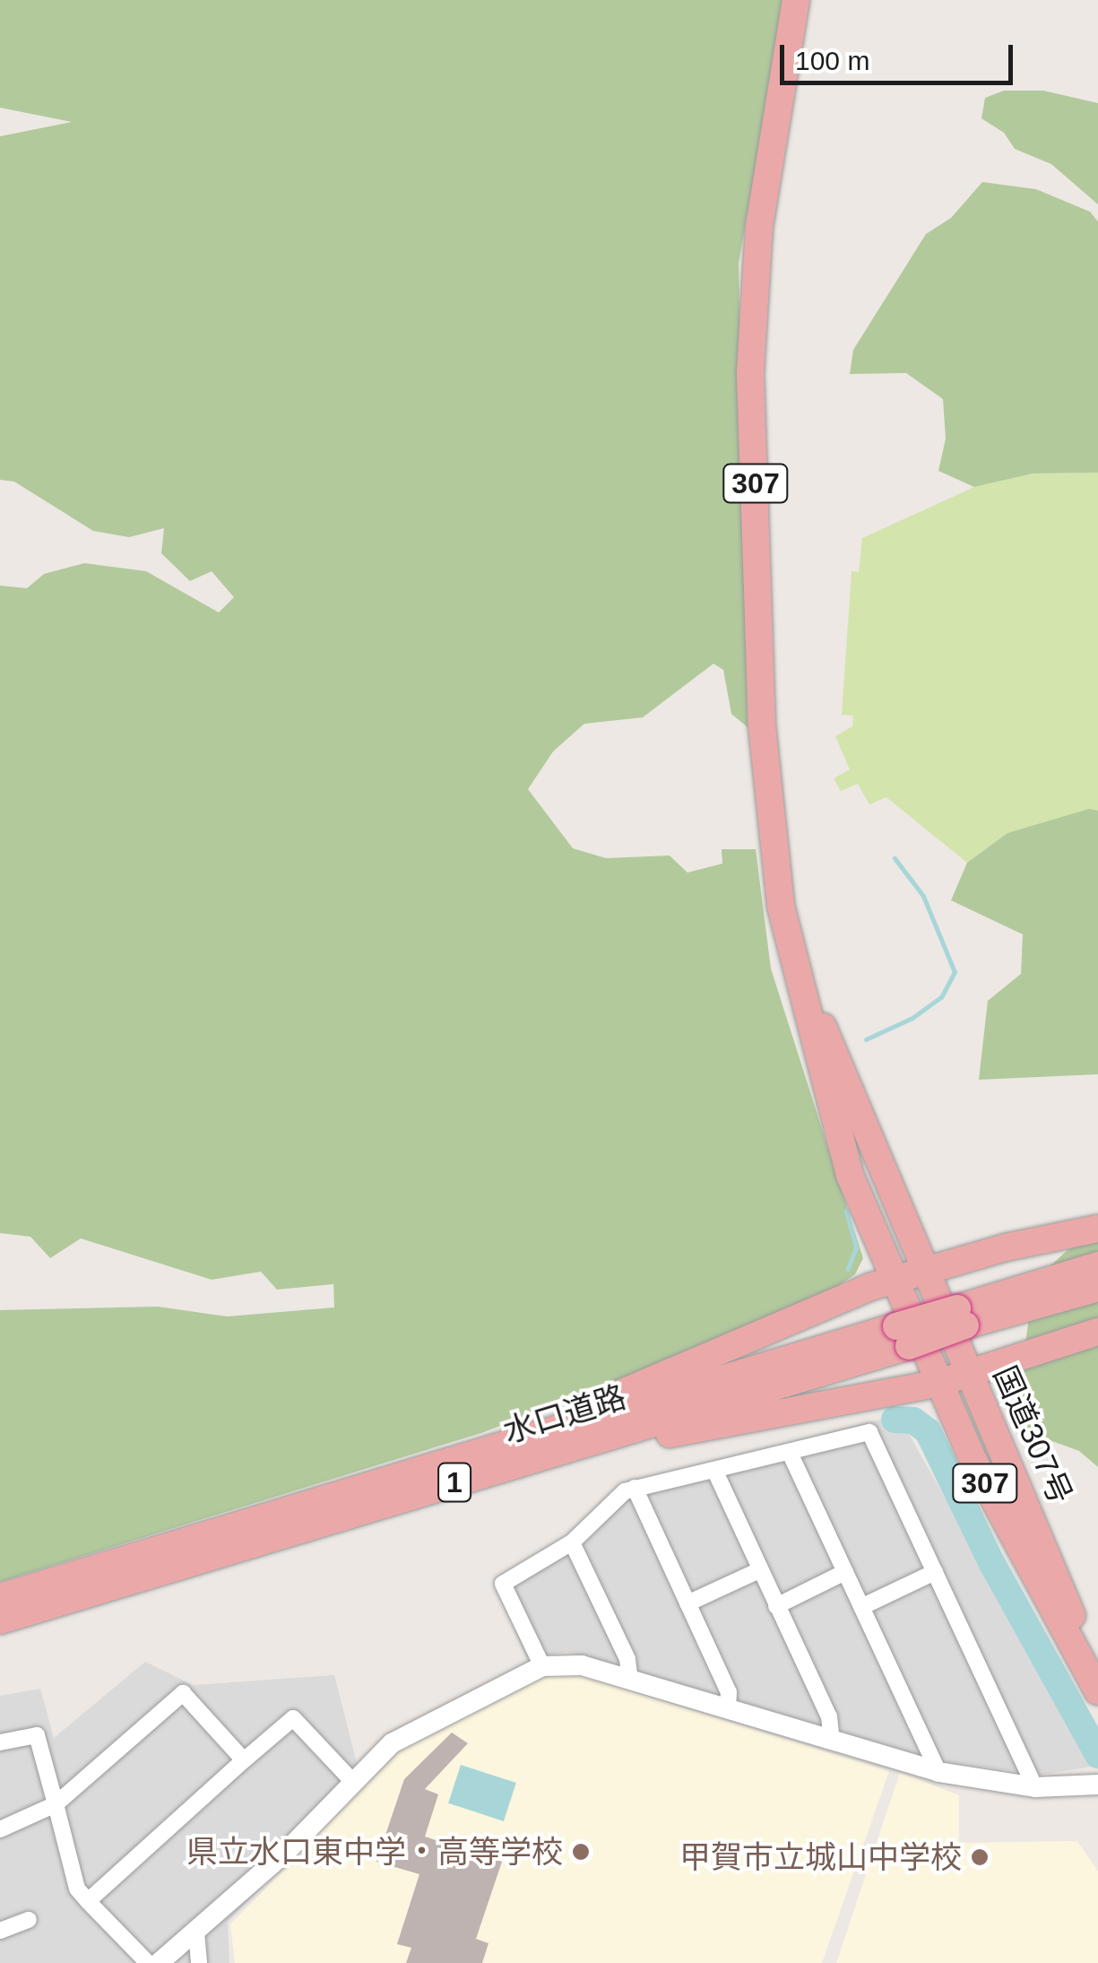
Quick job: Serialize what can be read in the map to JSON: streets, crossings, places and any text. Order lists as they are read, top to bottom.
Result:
{
  "streets": {
    "highway": [
      "307",
      "水口道路",
      "国道307号",
      "1"
    ]
  },
  "crossings": [
    ["307", "国道307号"],
    ["307", "1"],
    ["水口道路", "1"],
    ["国道307号", "1"]
  ],
  "places": ["県立水口東中学・高等学校", "甲賀市立城山中学校"],
  "scale_bar": "100 m"
}
